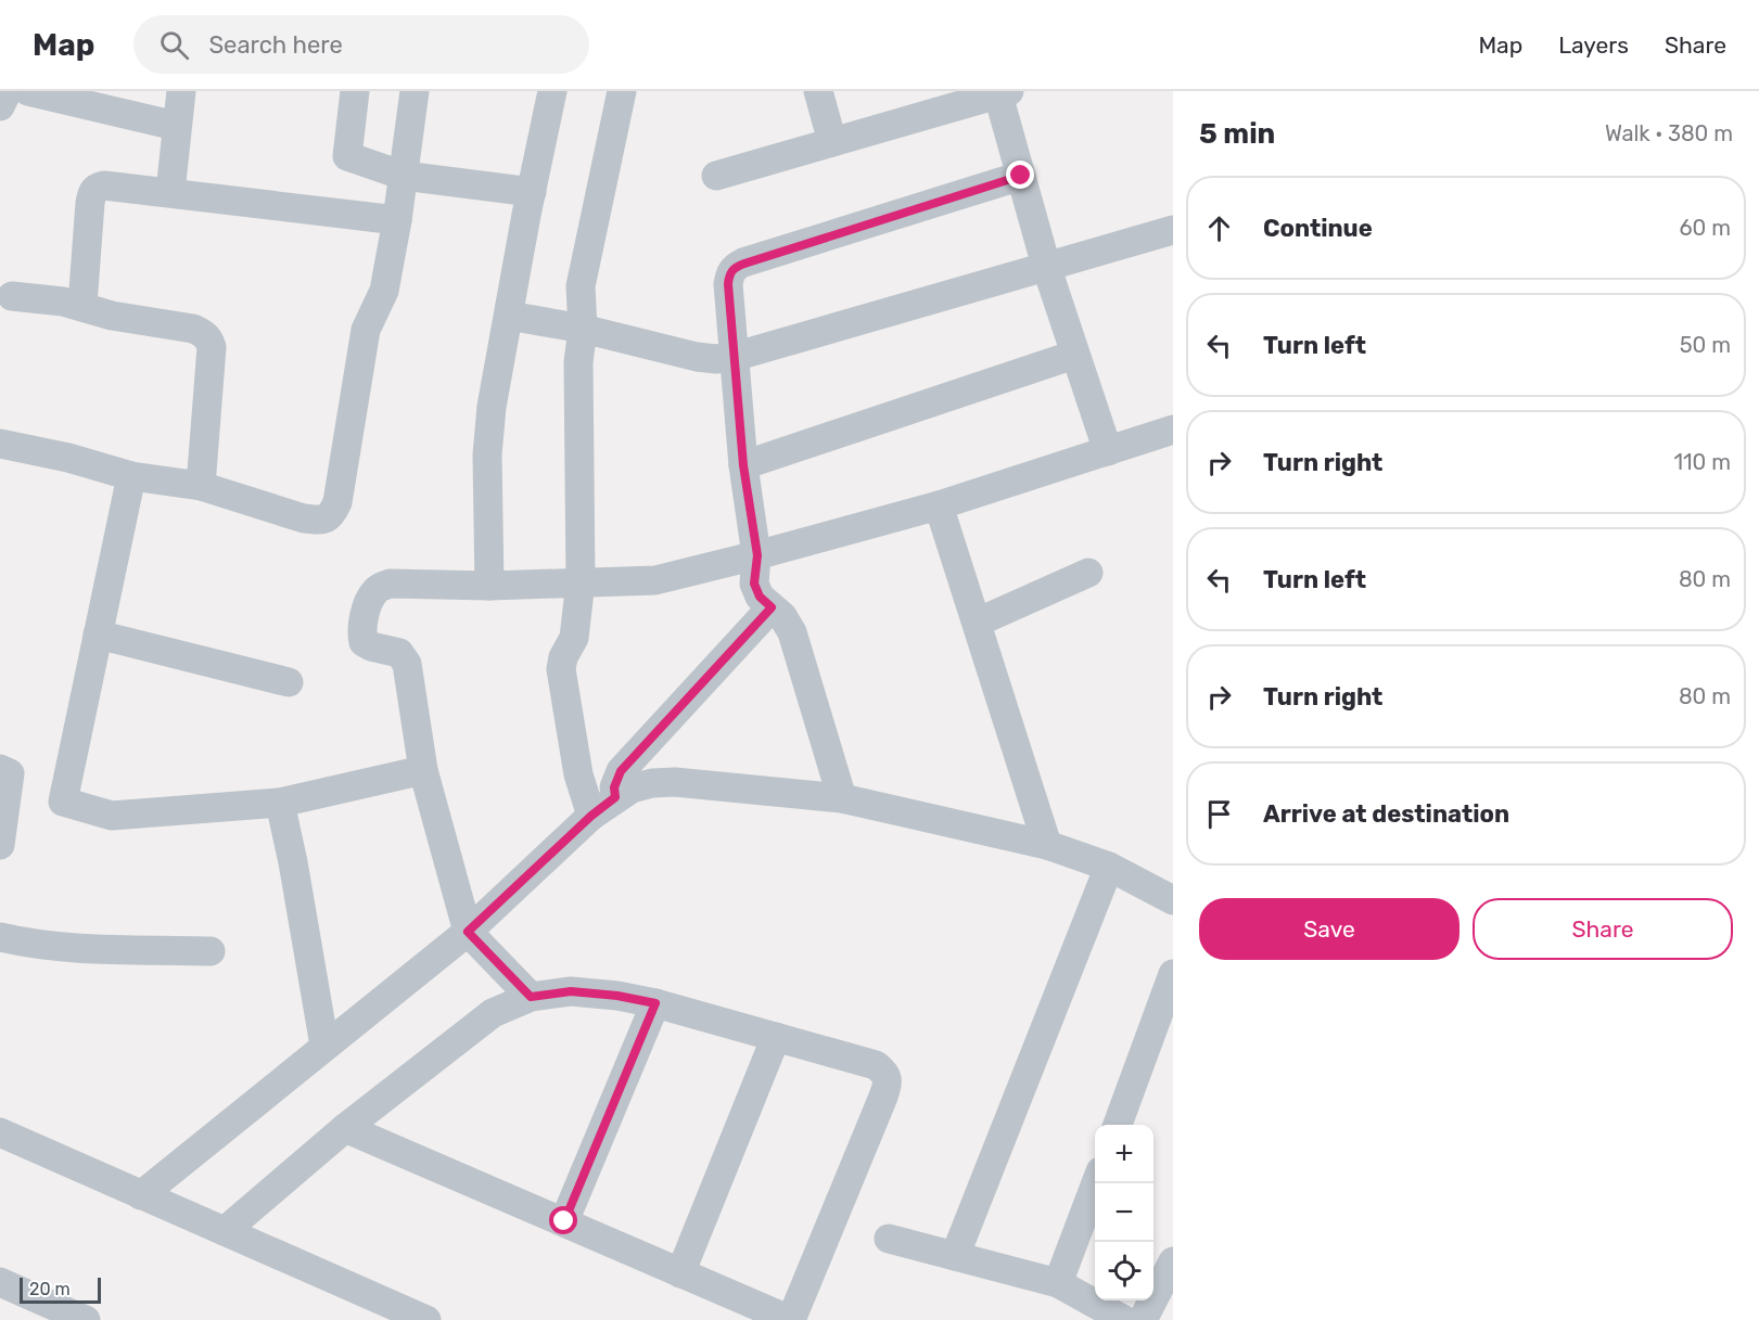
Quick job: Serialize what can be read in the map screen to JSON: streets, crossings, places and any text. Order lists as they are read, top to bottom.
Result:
{
  "scale_bar": "20 m",
  "page": {
    "header": "Map",
    "search": "Search here",
    "nav": ["Map", "Layers", "Share"],
    "heading": ["5 min", "Walk · 380 m"],
    "list": [
      ["Continue", "60 m"],
      ["Turn left", "50 m"],
      ["Turn right", "110 m"],
      ["Turn left", "80 m"],
      ["Turn right", "80 m"],
      "Arrive at destination"
    ],
    "buttons": ["Save", "Share"],
    "map_buttons": ["+", "−"],
    "scale": "20 m"
  }
}
